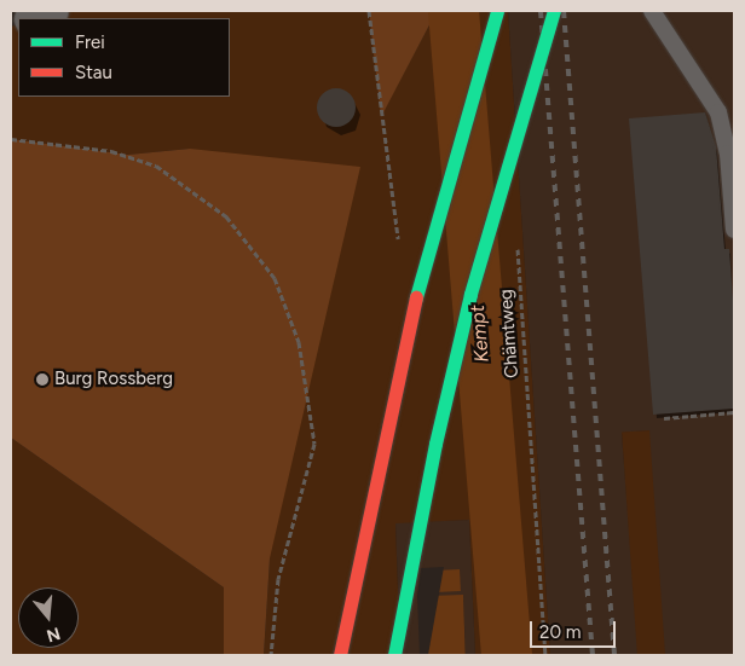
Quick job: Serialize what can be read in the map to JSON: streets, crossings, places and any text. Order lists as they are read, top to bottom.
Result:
{
  "streets": {
    "path": ["Chämtweg"]
  },
  "water": ["Kempt"],
  "places": ["Burg Rossberg"],
  "legend": ["Frei", "Stau"],
  "scale_bar": "20 m",
  "north": "bottom"
}
